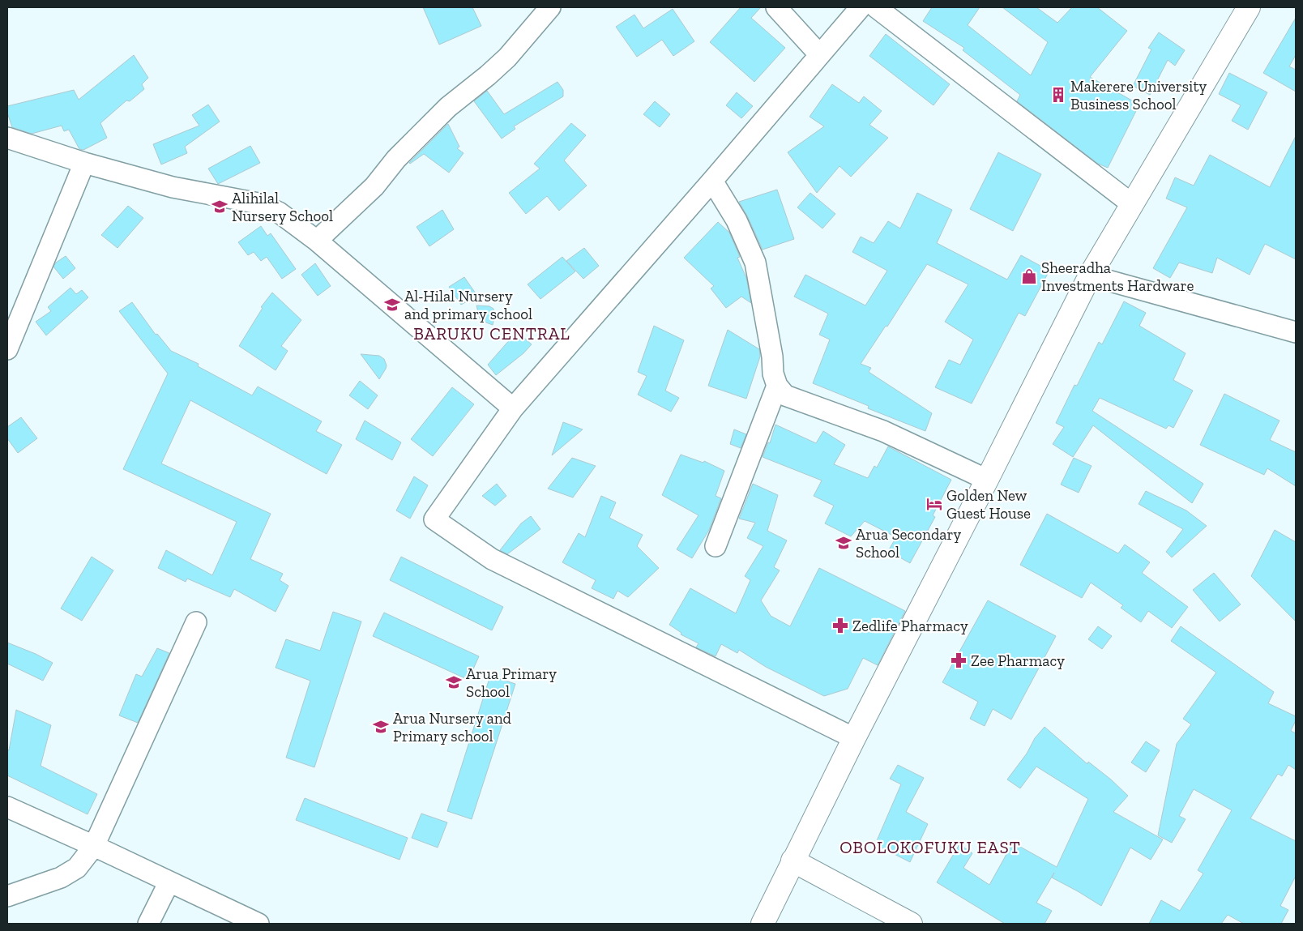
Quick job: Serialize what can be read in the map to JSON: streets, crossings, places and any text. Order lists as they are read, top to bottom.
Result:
{
  "districts": ["BARUKU CENTRAL", "OBOLOKOFUKU EAST"],
  "places": {
    "building": ["Makerere University Business School"],
    "school or university": [
      "Alihilal Nursery School",
      "Al-Hilal Nursery and primary school",
      "Arua Secondary School",
      "Arua Primary School",
      "Arua Nursery and Primary school"
    ],
    "shop": ["Sheeradha Investments Hardware"],
    "hotel": ["Golden New Guest House"],
    "pharmacy": ["Zedlife Pharmacy", "Zee Pharmacy"]
  }
}
